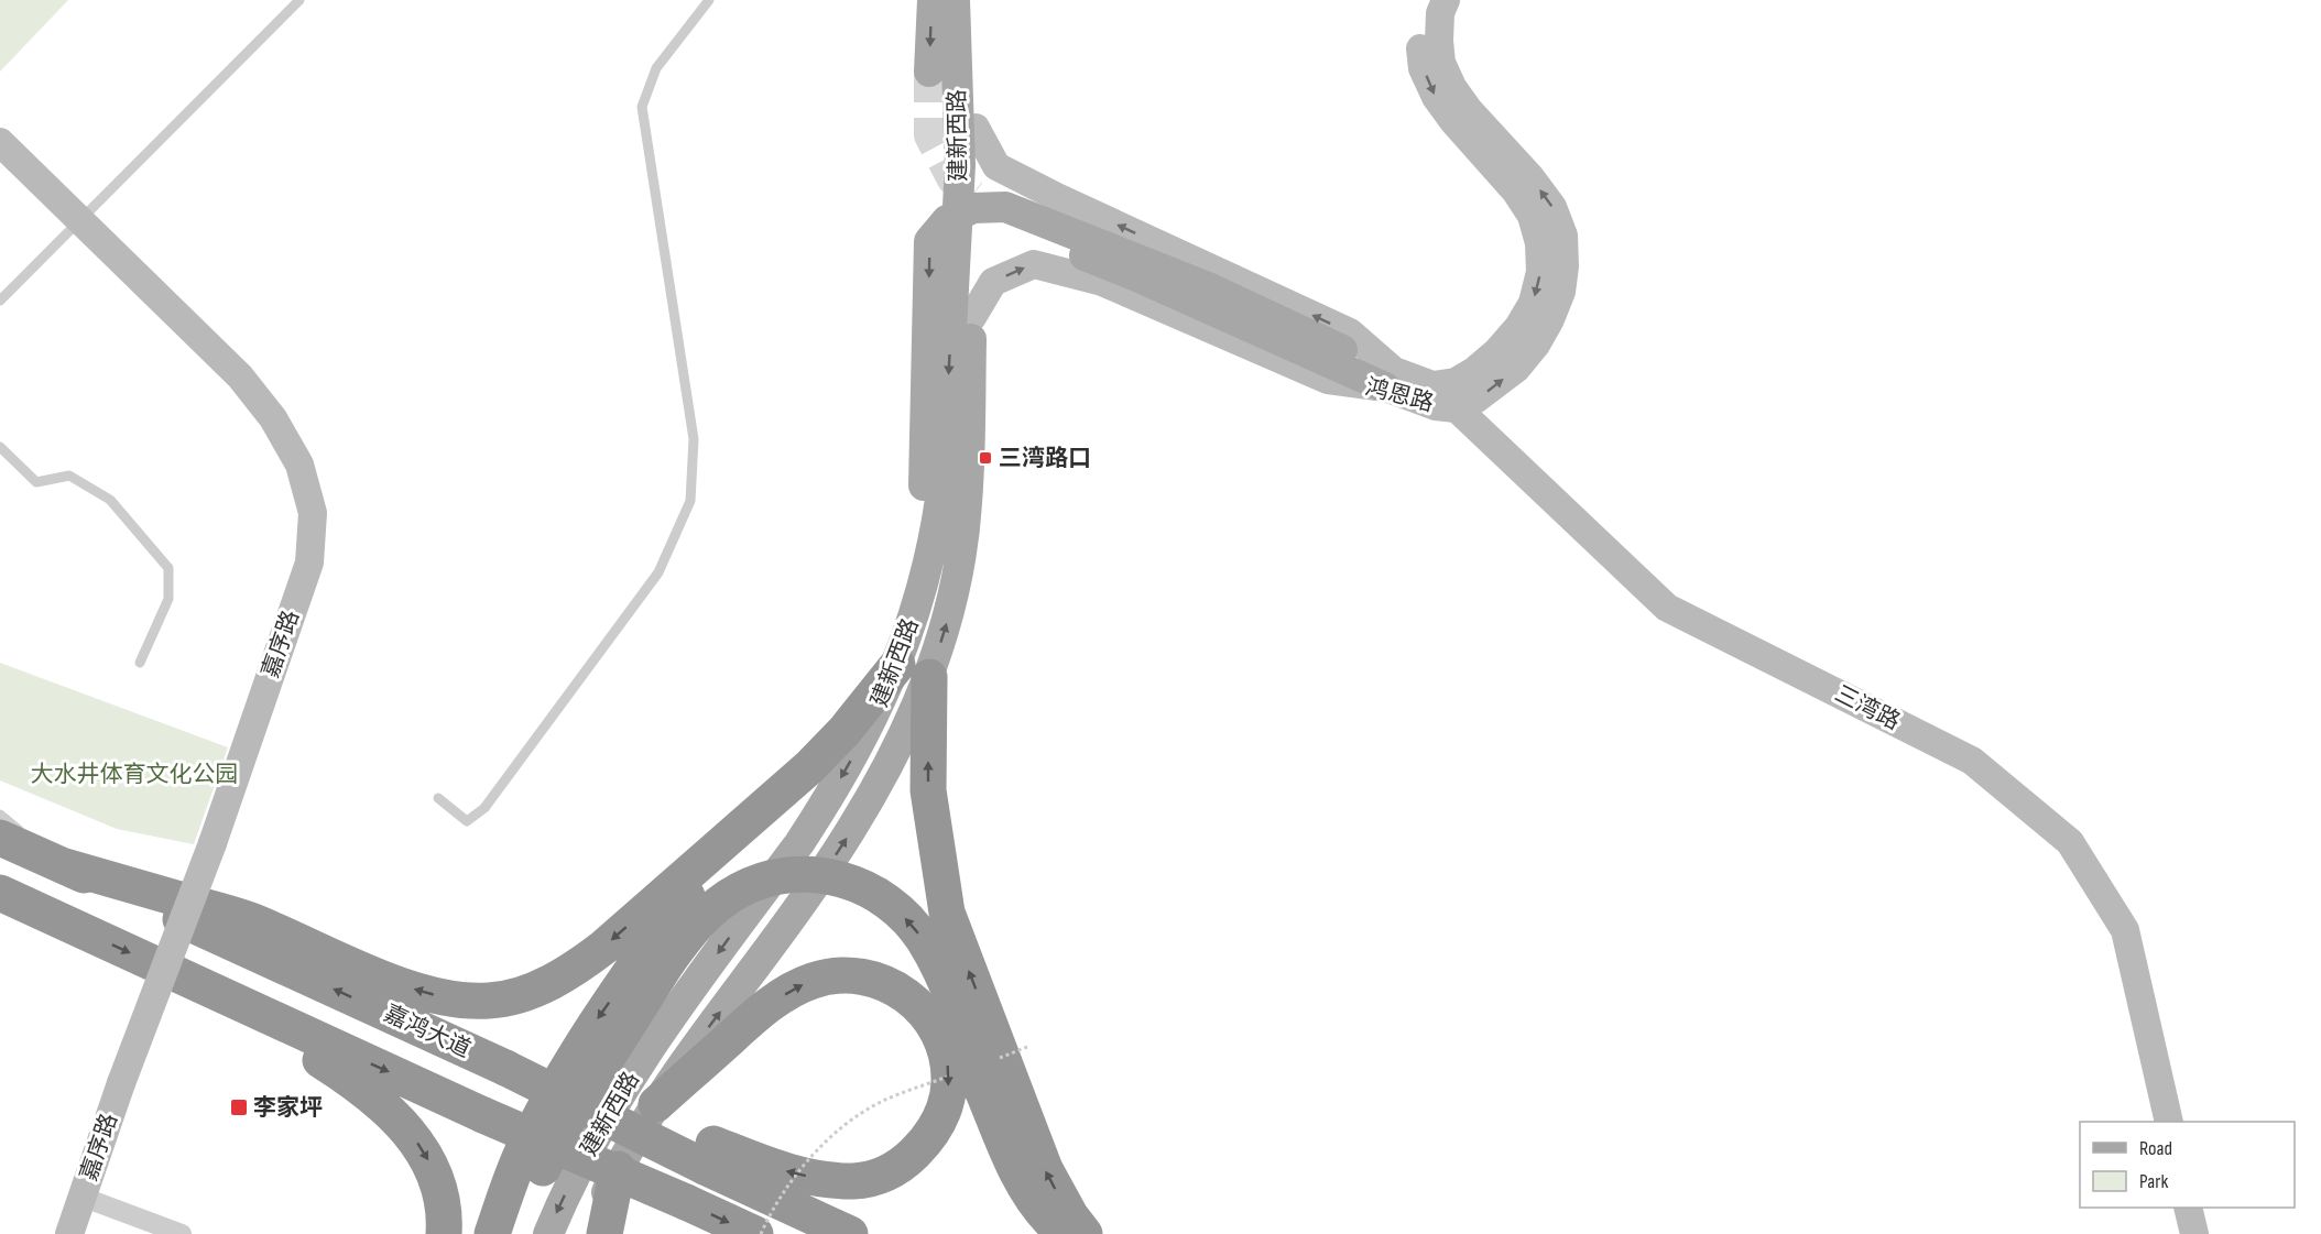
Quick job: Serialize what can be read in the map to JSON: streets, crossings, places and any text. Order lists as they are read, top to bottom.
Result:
{
  "streets": {
    "highway": ["嘉鸿大道"],
    "main road": ["建新西路"],
    "street": ["鸿恩路", "嘉序路", "三湾路"]
  },
  "crossings": [
    ["建新西路", "鸿恩路"],
    ["鸿恩路", "三湾路"]
  ],
  "parks": ["大水井体育文化公园"],
  "places": {
    "transit": ["三湾路口", "李家坪"]
  },
  "legend": ["Road", "Park"]
}
